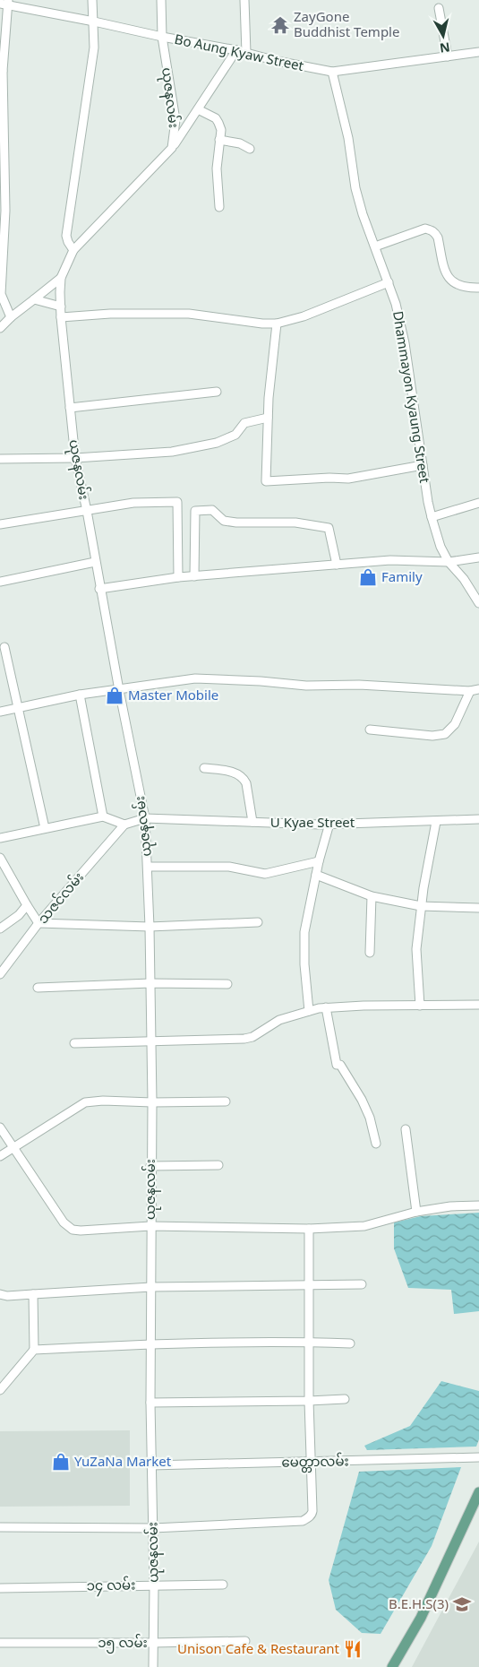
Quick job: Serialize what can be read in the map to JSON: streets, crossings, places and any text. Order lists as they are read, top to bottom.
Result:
{
  "streets": {
    "street": [
      "Bo Aung Kyaw Street",
      "ယုဇနလမ်း",
      "Dhammayon Kyaung Street",
      "U Kyae Street",
      "သဇင်လမ်း",
      "မေတ္တာလမ်း",
      "၁၄ လမ်း",
      "၁၅ လမ်း"
    ]
  },
  "crossings": [
    ["Bo Aung Kyaw Street", "ယုဇနလမ်း"],
    ["Bo Aung Kyaw Street", "Dhammayon Kyaung Street"],
    ["ယုဇနလမ်း", "U Kyae Street"],
    ["ယုဇနလမ်း", "မေတ္တာလမ်း"],
    ["ယုဇနလမ်း", "၁၄ လမ်း"],
    ["ယုဇနလမ်း", "၁၅ လမ်း"],
    ["U Kyae Street", "သဇင်လမ်း"]
  ],
  "places": {
    "temple": ["ZayGone Buddhist Temple"],
    "shop": ["Family", "Master Mobile", "YuZaNa Market"],
    "school or university": ["B.E.H.S(3)"],
    "restaurant": ["Unison Cafe & Restaurant"]
  },
  "north": "bottom"
}
